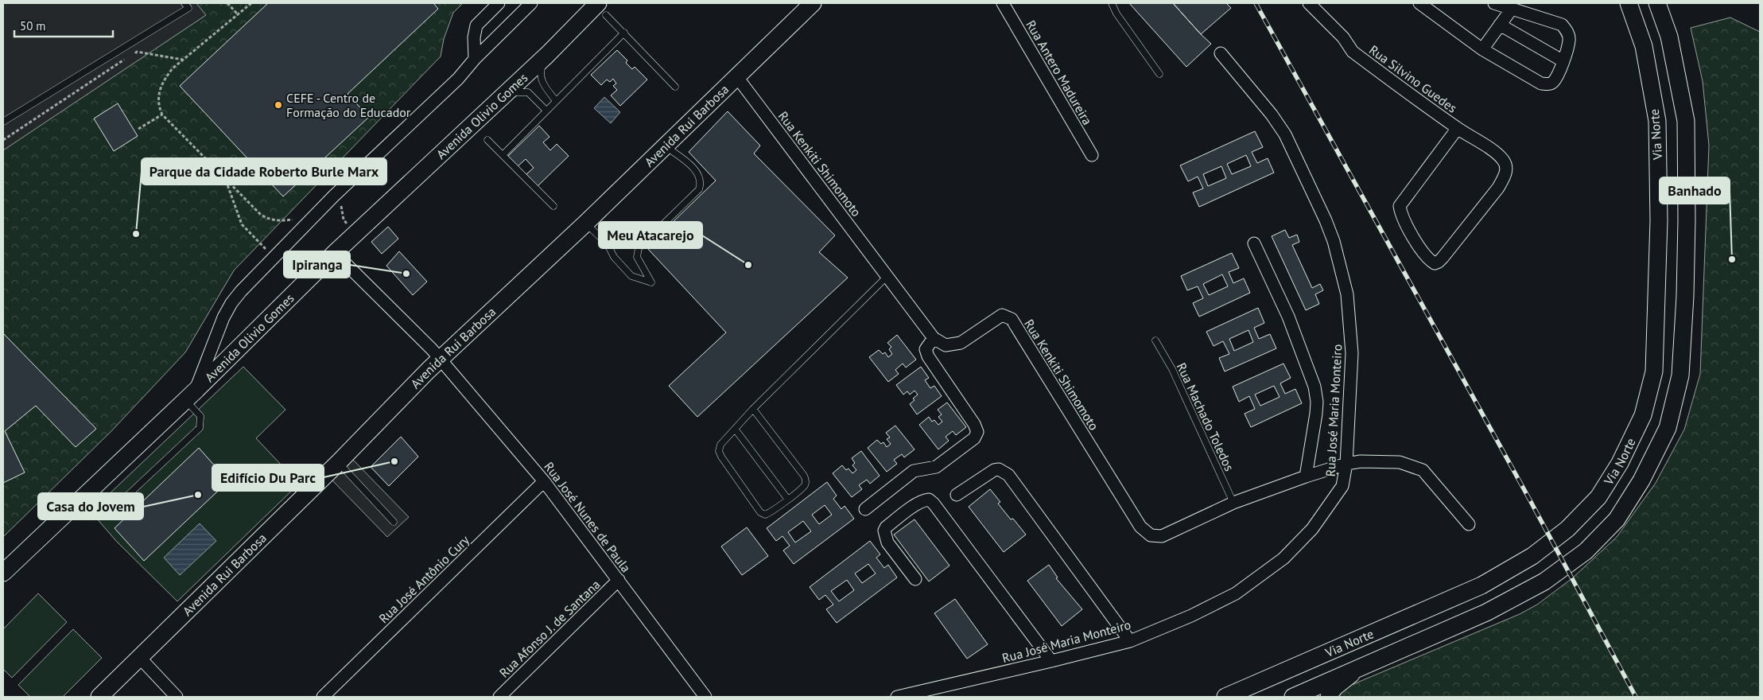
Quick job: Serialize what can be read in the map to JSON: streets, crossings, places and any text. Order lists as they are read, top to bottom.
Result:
{
  "streets": {
    "main road": ["Avenida Olivio Gomes", "Avenida Rui Barbosa", "Via Norte"],
    "street": [
      "Rua Antero Madureira",
      "Rua Silvino Guedes",
      "Rua Kenkiti Shimomoto",
      "Rua José Maria Monteiro",
      "Rua José Nunes de Paula",
      "Rua José Antônio Cury",
      "Rua Afonso J. de Santana"
    ],
    "lane": ["Rua Machado Toledos"]
  },
  "crossings": [
    ["Avenida Olivio Gomes", "Rua José Nunes de Paula"],
    ["Avenida Rui Barbosa", "Rua Kenkiti Shimomoto"],
    ["Avenida Rui Barbosa", "Rua José Nunes de Paula"],
    ["Rua Kenkiti Shimomoto", "Rua José Maria Monteiro"],
    ["Rua Kenkiti Shimomoto", "Rua Machado Toledos"],
    ["Rua José Nunes de Paula", "Rua José Antônio Cury"],
    ["Rua José Nunes de Paula", "Rua Afonso J. de Santana"]
  ],
  "places": [
    "CEFE - Centro de Formação do Educador",
    "Parque da Cidade Roberto Burle Marx",
    "Banhado",
    "Meu Atacarejo",
    "Ipiranga",
    "Edifício Du Parc",
    "Casa do Jovem"
  ],
  "scale_bar": "50 m"
}
